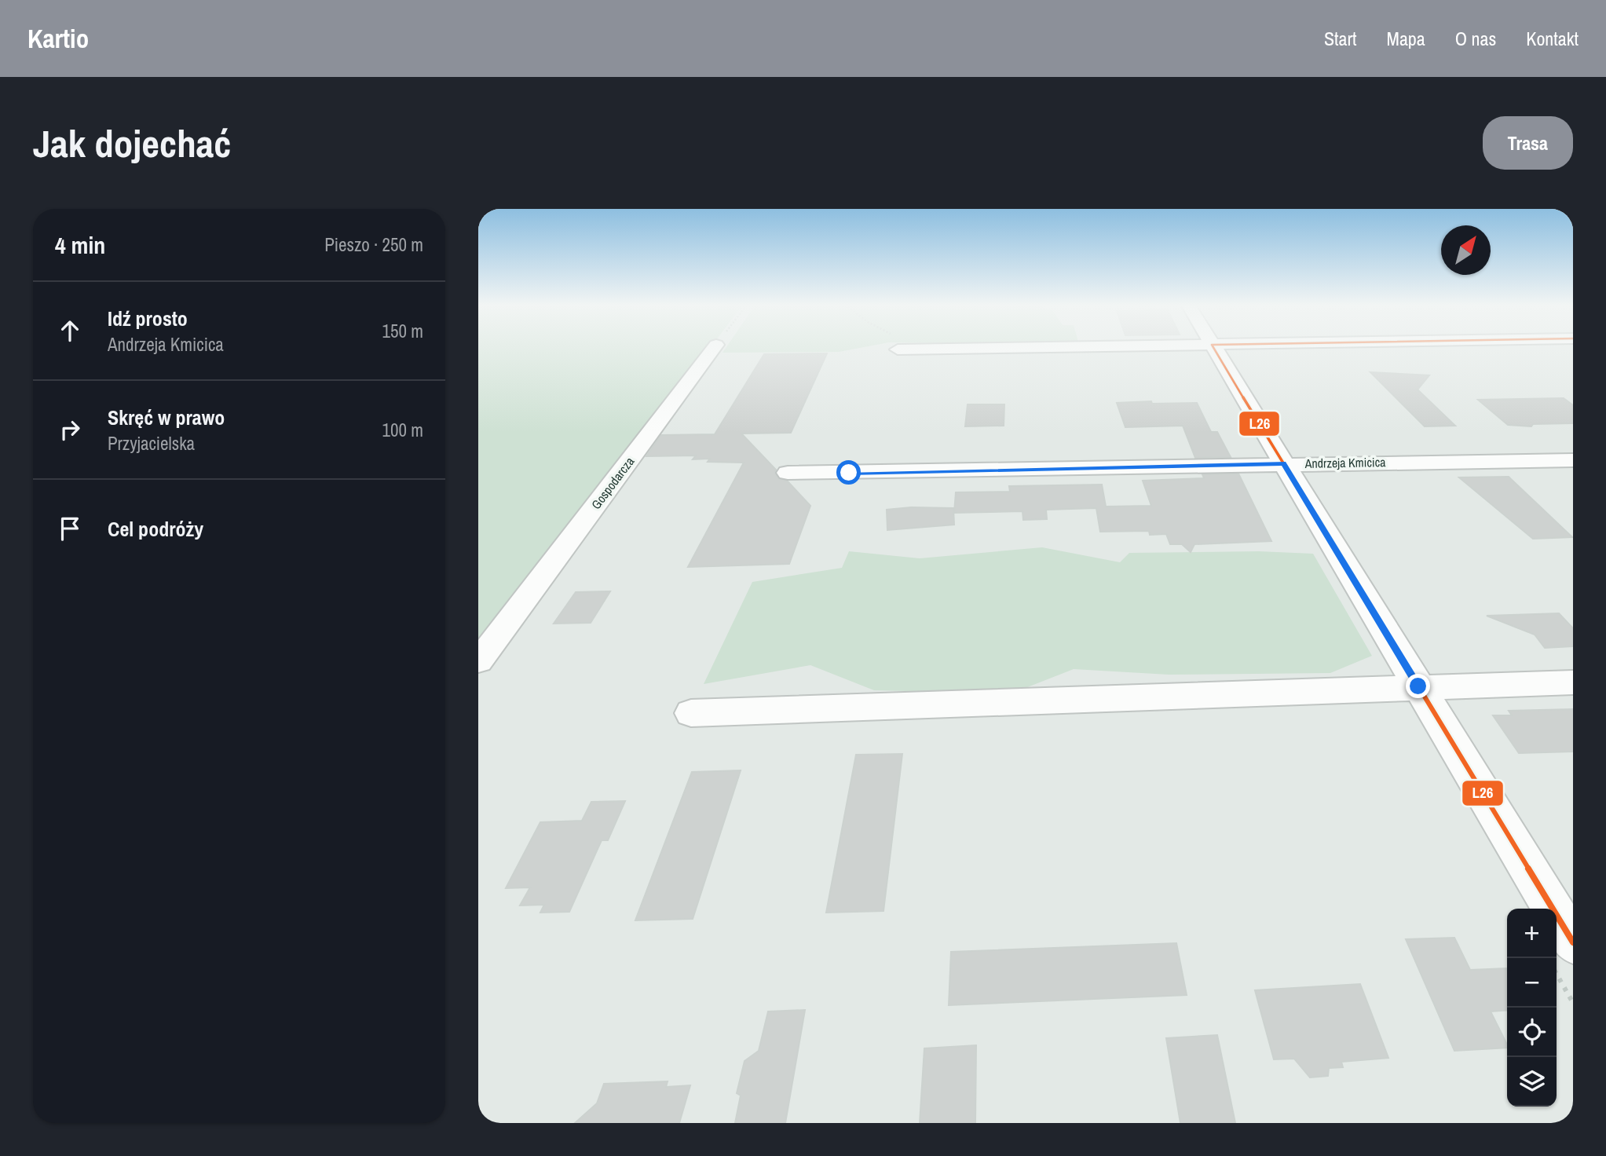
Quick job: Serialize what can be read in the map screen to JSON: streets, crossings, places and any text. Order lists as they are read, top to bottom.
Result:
{
  "streets": {
    "street": ["Andrzeja Kmicica", "Gospodarcza"]
  },
  "lines": ["transit line L26"],
  "north": "top right",
  "page": {
    "header": "Kartio",
    "nav": [
      "Start",
      "Mapa",
      "O nas",
      "Kontakt"
    ],
    "buttons": "Trasa",
    "title": "Jak dojechać",
    "heading": ["4 min", "Pieszo · 250 m"],
    "list": [
      ["Idź prosto", "Andrzeja Kmicica", "150 m"],
      ["Skręć w prawo", "Przyjacielska", "100 m"],
      "Cel podróży"
    ],
    "map_buttons": ["+", "−"]
  }
}
